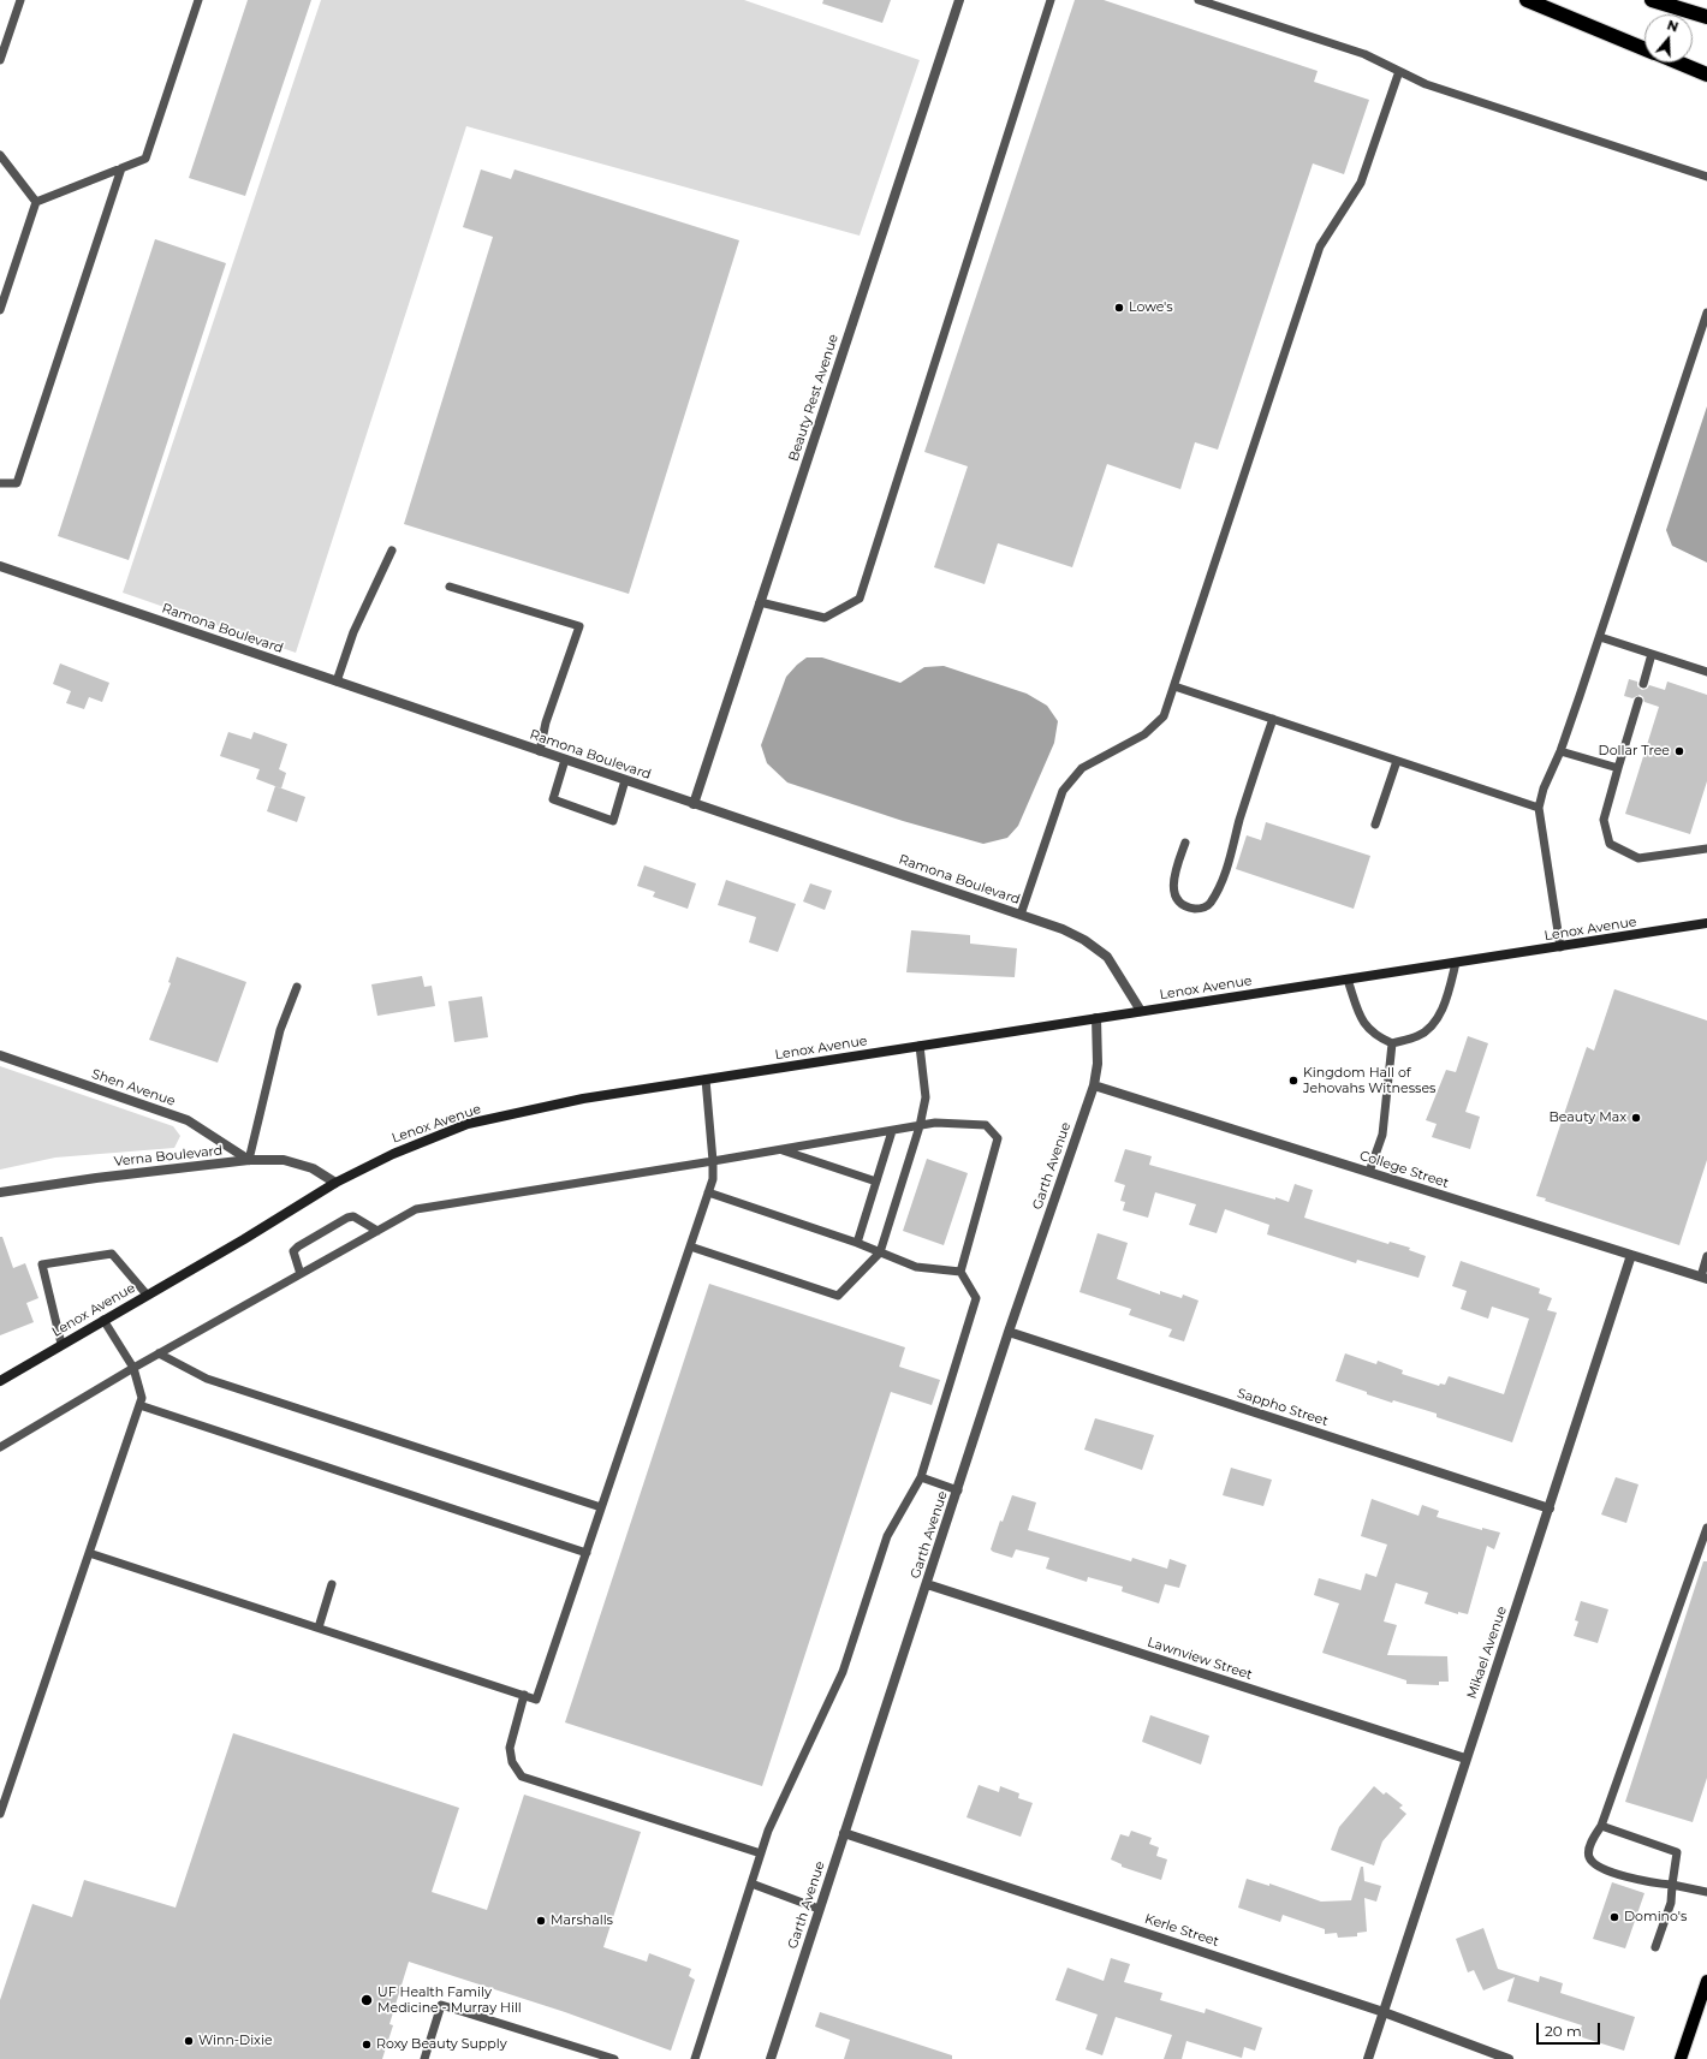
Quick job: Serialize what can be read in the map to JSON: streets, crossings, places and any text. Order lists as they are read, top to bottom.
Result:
{
  "streets": {
    "main road": ["Lenox Avenue"],
    "street": [
      "Beauty Rest Avenue",
      "Ramona Boulevard",
      "Shen Avenue",
      "Verna Boulevard",
      "Garth Avenue",
      "College Street",
      "Sappho Street",
      "Mikael Avenue",
      "Lawnview Street",
      "Kerle Street"
    ]
  },
  "crossings": [
    ["Beauty Rest Avenue", "Ramona Boulevard"],
    ["Ramona Boulevard", "Lenox Avenue"],
    ["Lenox Avenue", "Verna Boulevard"],
    ["Lenox Avenue", "Garth Avenue"],
    ["Shen Avenue", "Verna Boulevard"],
    ["Garth Avenue", "College Street"],
    ["Garth Avenue", "Sappho Street"],
    ["Garth Avenue", "Lawnview Street"],
    ["Garth Avenue", "Kerle Street"],
    ["College Street", "Mikael Avenue"],
    ["Sappho Street", "Mikael Avenue"],
    ["Mikael Avenue", "Lawnview Street"],
    ["Mikael Avenue", "Kerle Street"]
  ],
  "places": [
    "Lowe's",
    "Dollar Tree",
    "Kingdom Hall of Jehovahs Witnesses",
    "Beauty Max",
    "Domino's",
    "Marshalls",
    "UF Health Family Medicine - Murray Hill",
    "Winn-Dixie",
    "Roxy Beauty Supply"
  ],
  "scale_bar": "20 m",
  "north": "top"
}
